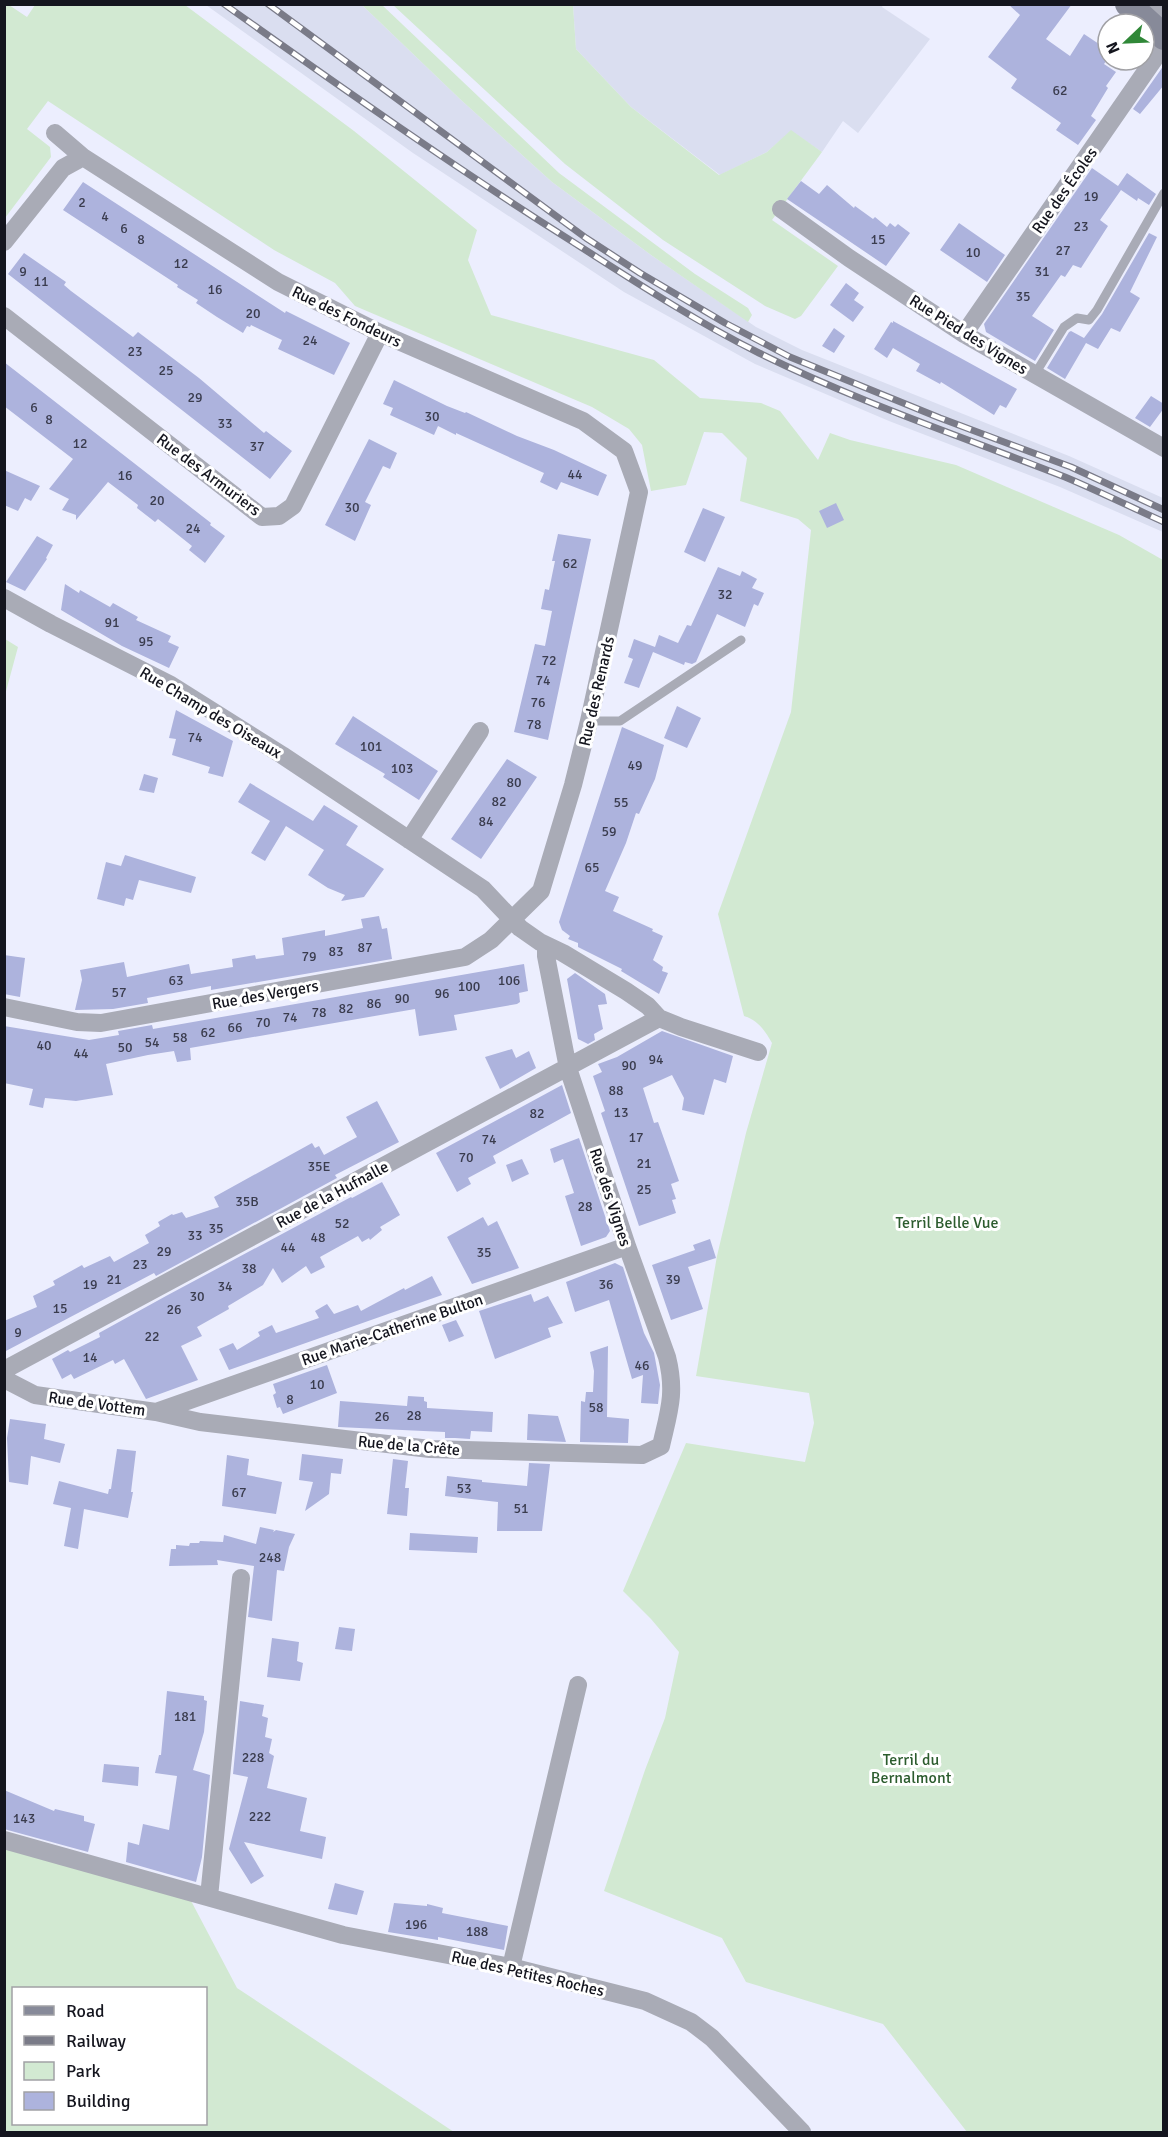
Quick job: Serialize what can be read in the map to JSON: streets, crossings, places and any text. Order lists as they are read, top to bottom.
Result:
{
  "streets": {
    "street": [
      "Rue des Écoles",
      "Rue des Fondeurs",
      "Rue Pied des Vignes",
      "Rue des Armuriers",
      "Rue des Renards",
      "Rue Champ des Oiseaux",
      "Rue des Vergers",
      "Rue de la Hufnalle",
      "Rue des Vignes",
      "Rue Marie-Catherine Bulton",
      "Rue de Vottem",
      "Rue de la Crête",
      "Rue des Petites Roches"
    ]
  },
  "crossings": [
    ["Rue des Écoles", "Rue Pied des Vignes"],
    ["Rue des Fondeurs", "Rue des Armuriers"],
    ["Rue des Fondeurs", "Rue des Renards"],
    ["Rue des Renards", "Rue Champ des Oiseaux"],
    ["Rue des Renards", "Rue des Vergers"],
    ["Rue Champ des Oiseaux", "Rue des Vergers"],
    ["Rue Champ des Oiseaux", "Rue de la Hufnalle"],
    ["Rue Champ des Oiseaux", "Rue des Vignes"],
    ["Rue de la Hufnalle", "Rue des Vignes"],
    ["Rue des Vignes", "Rue Marie-Catherine Bulton"],
    ["Rue des Vignes", "Rue de la Crête"],
    ["Rue Marie-Catherine Bulton", "Rue de Vottem"],
    ["Rue Marie-Catherine Bulton", "Rue de la Crête"],
    ["Rue de Vottem", "Rue de la Crête"]
  ],
  "parks": ["Terril Belle Vue", "Terril du Bernalmont"],
  "house_numbers": [
    "62",
    "19",
    "2",
    "4",
    "23",
    "6",
    "8",
    "15",
    "27",
    "10",
    "12",
    "9",
    "31",
    "11",
    "16",
    "35",
    "20",
    "24",
    "23",
    "25",
    "29",
    "6",
    "30",
    "8",
    "33",
    "12",
    "37",
    "44",
    "16",
    "20",
    "30",
    "24",
    "62",
    "32",
    "91",
    "95",
    "72",
    "74",
    "76",
    "78",
    "74",
    "101",
    "49",
    "103",
    "80",
    "82",
    "55",
    "84",
    "59",
    "65",
    "87",
    "83",
    "79",
    "63",
    "106",
    "100",
    "57",
    "96",
    "90",
    "86",
    "82",
    "78",
    "74",
    "70",
    "66",
    "62",
    "58",
    "54",
    "40",
    "50",
    "44",
    "94",
    "90",
    "88",
    "13",
    "82",
    "17",
    "74",
    "70",
    "21",
    "35E",
    "25",
    "35B",
    "28",
    "52",
    "35",
    "33",
    "48",
    "44",
    "29",
    "35",
    "23",
    "38",
    "21",
    "39",
    "19",
    "36",
    "34",
    "30",
    "15",
    "26",
    "9",
    "22",
    "14",
    "46",
    "10",
    "8",
    "58",
    "28",
    "26",
    "53",
    "67",
    "51",
    "248",
    "181",
    "228",
    "222",
    "143",
    "196",
    "188"
  ],
  "legend": [
    "Road",
    "Railway",
    "Park",
    "Building"
  ],
  "north": "bottom left"
}
